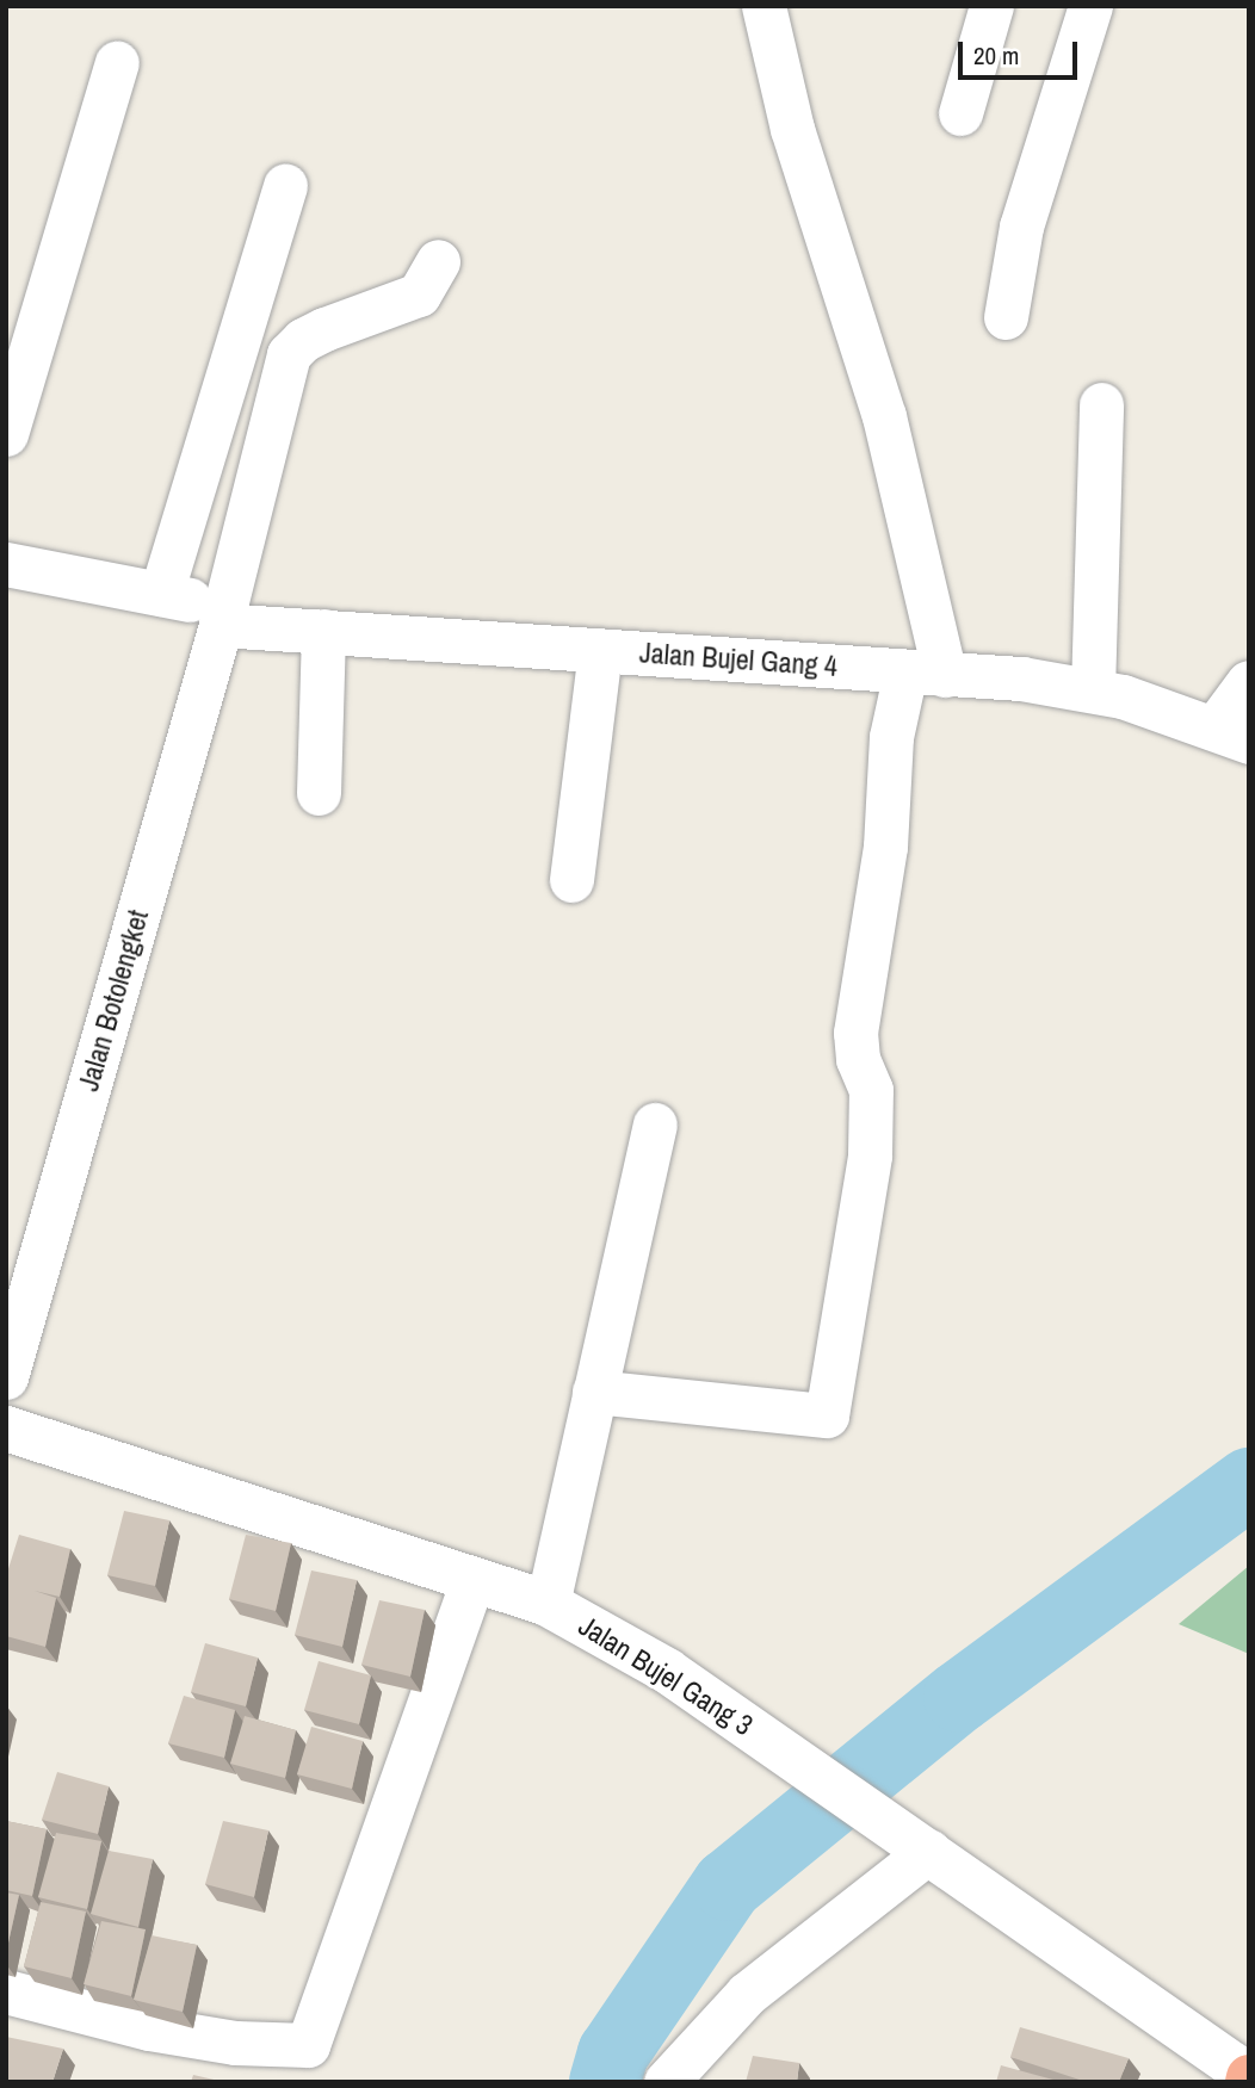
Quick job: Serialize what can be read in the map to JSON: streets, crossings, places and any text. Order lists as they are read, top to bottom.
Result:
{
  "streets": {
    "street": ["Jalan Bujel Gang 4", "Jalan Botolengket", "Jalan Bujel Gang 3"]
  },
  "crossings": [
    ["Jalan Bujel Gang 4", "Jalan Botolengket"]
  ],
  "scale_bar": "20 m"
}
